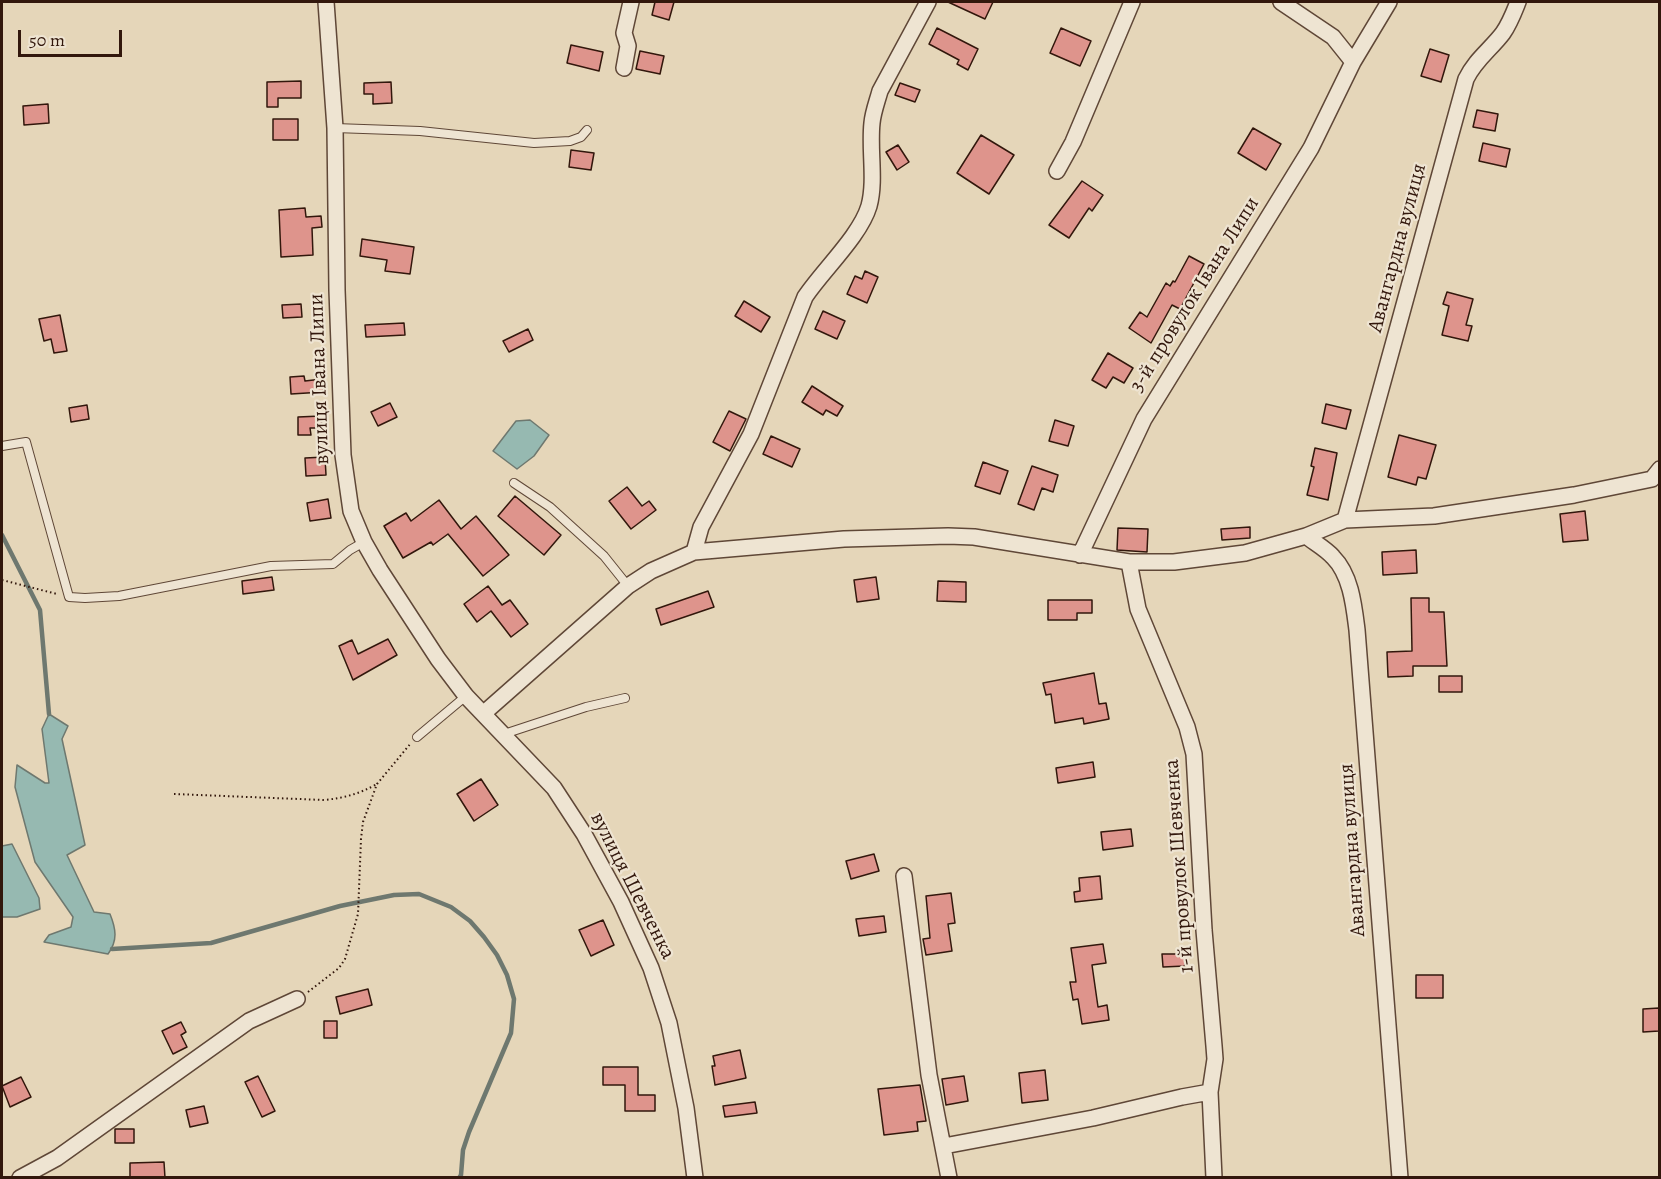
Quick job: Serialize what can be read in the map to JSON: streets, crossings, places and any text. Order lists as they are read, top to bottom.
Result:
{
  "streets": {
    "street": [
      "Авангардна вулиця",
      "3-й провулок Івана Липи",
      "вулиця Івана Липи",
      "1-й провулок Шевченка",
      "вулиця Шевченка"
    ]
  },
  "crossings": [
    ["вулиця Івана Липи", "вулиця Шевченка"]
  ],
  "scale_bar": "50 m"
}
